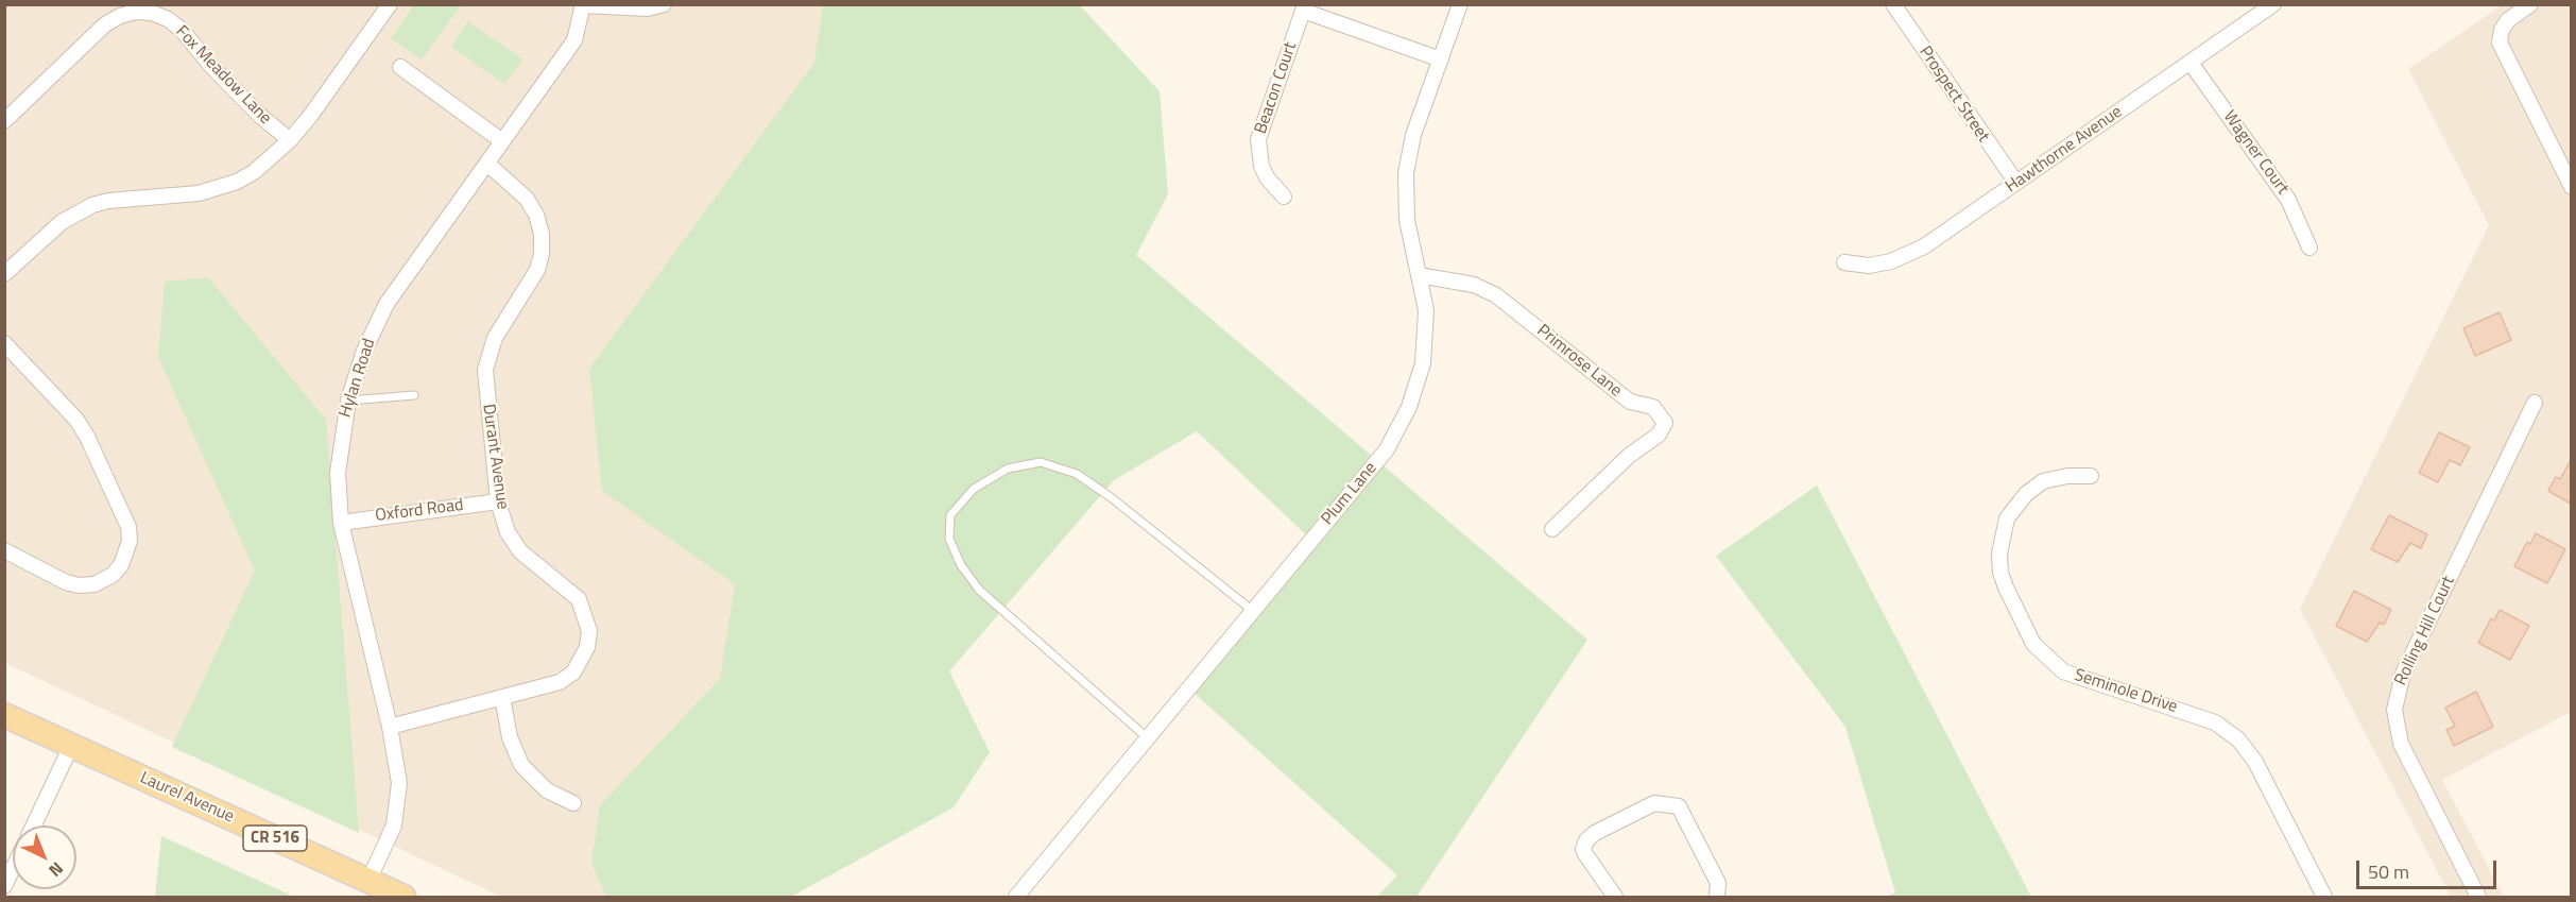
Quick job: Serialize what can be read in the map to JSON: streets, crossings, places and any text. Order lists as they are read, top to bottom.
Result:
{
  "streets": {
    "main road": ["Laurel Avenue", "CR 516"],
    "street": [
      "Fox Meadow Lane",
      "Beacon Court",
      "Prospect Street",
      "Hawthorne Avenue",
      "Wagner Court",
      "Primrose Lane",
      "Hylan Road",
      "Durant Avenue",
      "Plum Lane",
      "Oxford Road",
      "Rolling Hill Court",
      "Seminole Drive"
    ]
  },
  "crossings": [
    ["Prospect Street", "Hawthorne Avenue"],
    ["Hawthorne Avenue", "Wagner Court"],
    ["Primrose Lane", "Plum Lane"],
    ["Hylan Road", "Durant Avenue"],
    ["Hylan Road", "Oxford Road"],
    ["Hylan Road", "Laurel Avenue"],
    ["Durant Avenue", "Oxford Road"]
  ],
  "scale_bar": "50 m",
  "north": "bottom right"
}
